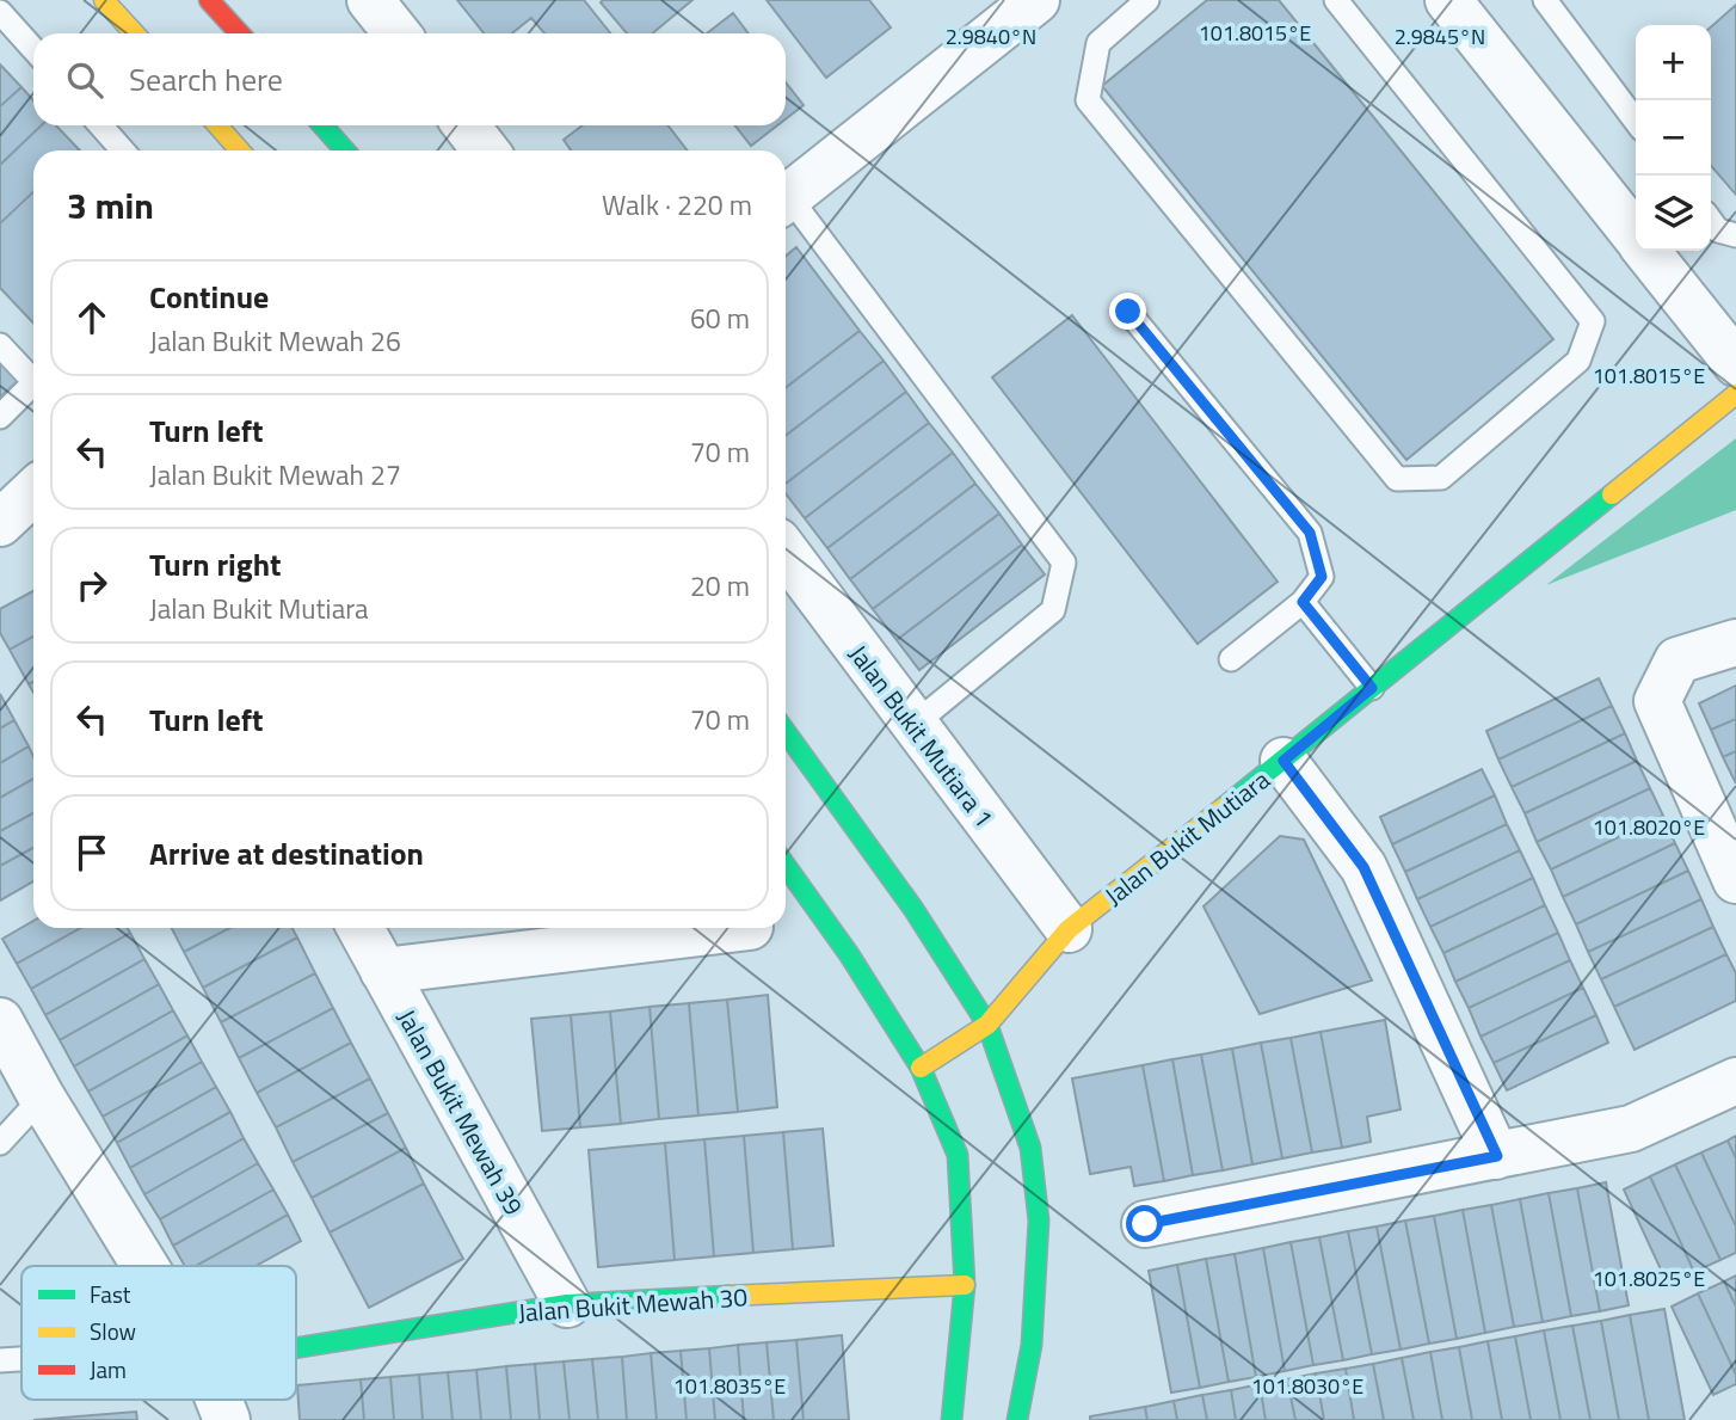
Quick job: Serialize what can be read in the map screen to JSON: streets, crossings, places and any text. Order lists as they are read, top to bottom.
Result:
{
  "streets": {
    "street": [
      "Jalan Bukit Mutiara 1",
      "Jalan Bukit Mutiara",
      "Jalan Bukit Mewah 39",
      "Jalan Bukit Mewah 30"
    ]
  },
  "crossings": [
    ["Jalan Bukit Mutiara 1", "Jalan Bukit Mutiara"],
    ["Jalan Bukit Mewah 39", "Jalan Bukit Mewah 30"]
  ],
  "legend": ["Fast", "Slow", "Jam"],
  "page": {
    "map_buttons": ["+", "−"],
    "search": "Search here",
    "heading": ["3 min", "Walk · 220 m"],
    "list": [
      ["Continue", "Jalan Bukit Mewah 26", "60 m"],
      ["Turn left", "Jalan Bukit Mewah 27", "70 m"],
      ["Turn right", "Jalan Bukit Mutiara", "20 m"],
      ["Turn left", "70 m"],
      "Arrive at destination"
    ]
  },
  "coordinates": [
    "101.8015°E",
    "2.9840°N",
    "2.9845°N",
    "101.8020°E",
    "101.8025°E",
    "101.8035°E",
    "101.8030°E"
  ]
}
